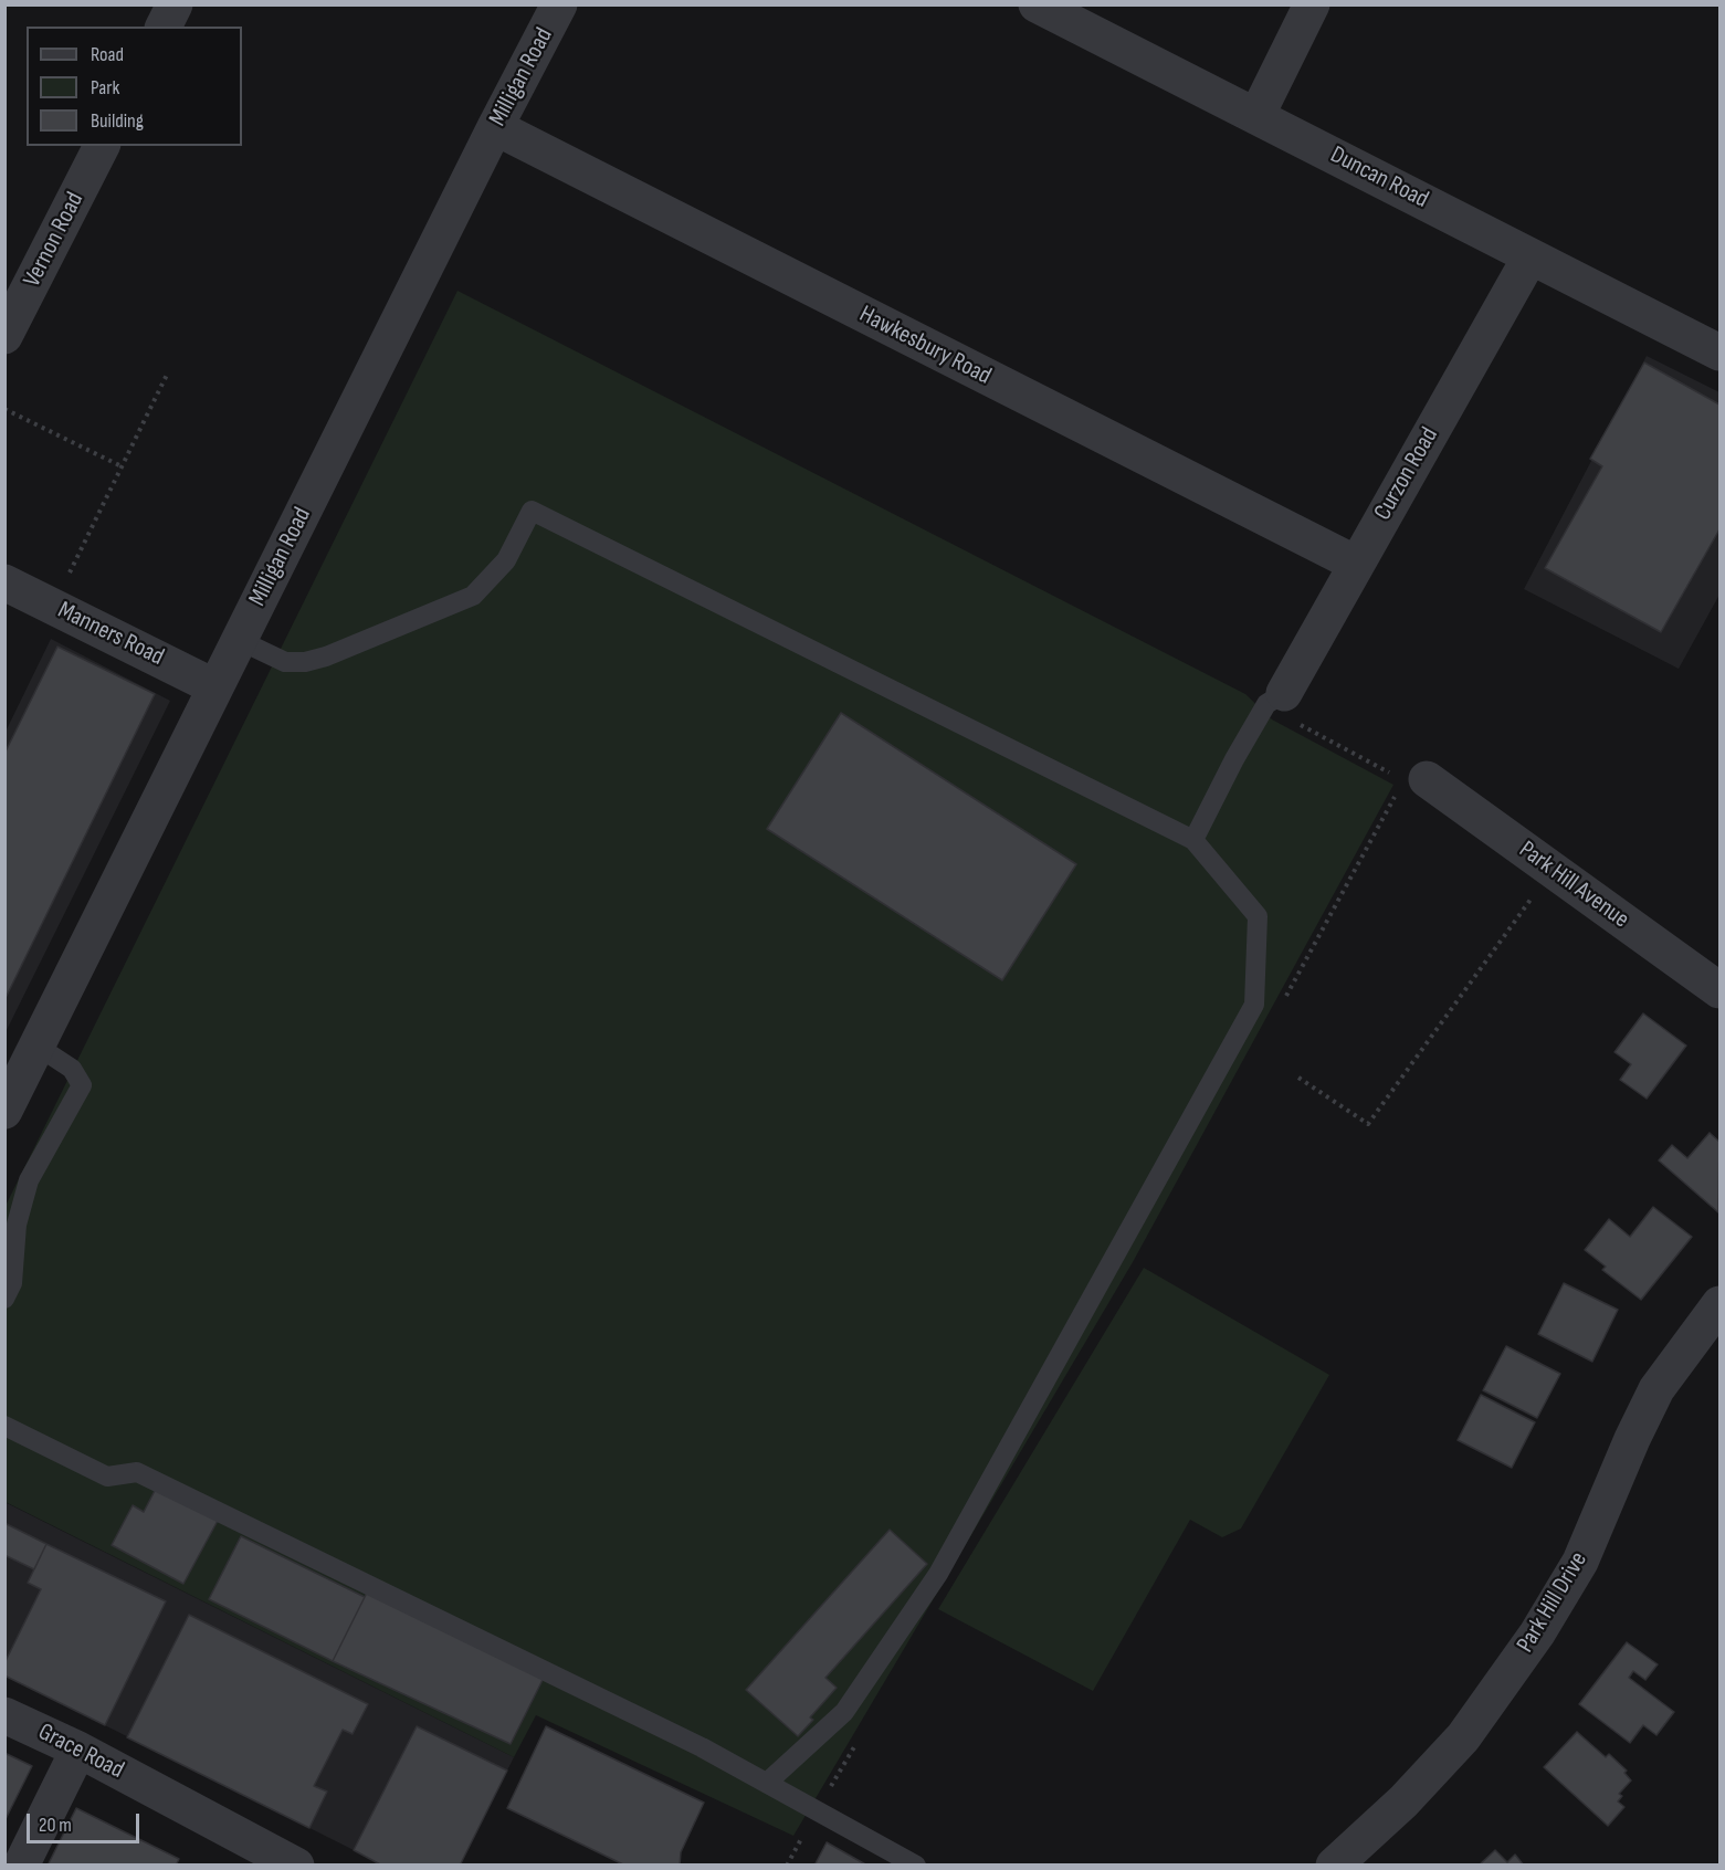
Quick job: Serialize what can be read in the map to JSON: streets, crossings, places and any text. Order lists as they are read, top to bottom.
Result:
{
  "streets": {
    "street": [
      "Milligan Road",
      "Duncan Road",
      "Vernon Road",
      "Hawkesbury Road",
      "Curzon Road",
      "Manners Road",
      "Park Hill Avenue",
      "Park Hill Drive",
      "Grace Road"
    ]
  },
  "crossings": [
    ["Milligan Road", "Hawkesbury Road"],
    ["Milligan Road", "Manners Road"],
    ["Duncan Road", "Curzon Road"],
    ["Hawkesbury Road", "Curzon Road"]
  ],
  "legend": ["Road", "Park", "Building"],
  "scale_bar": "20 m"
}
